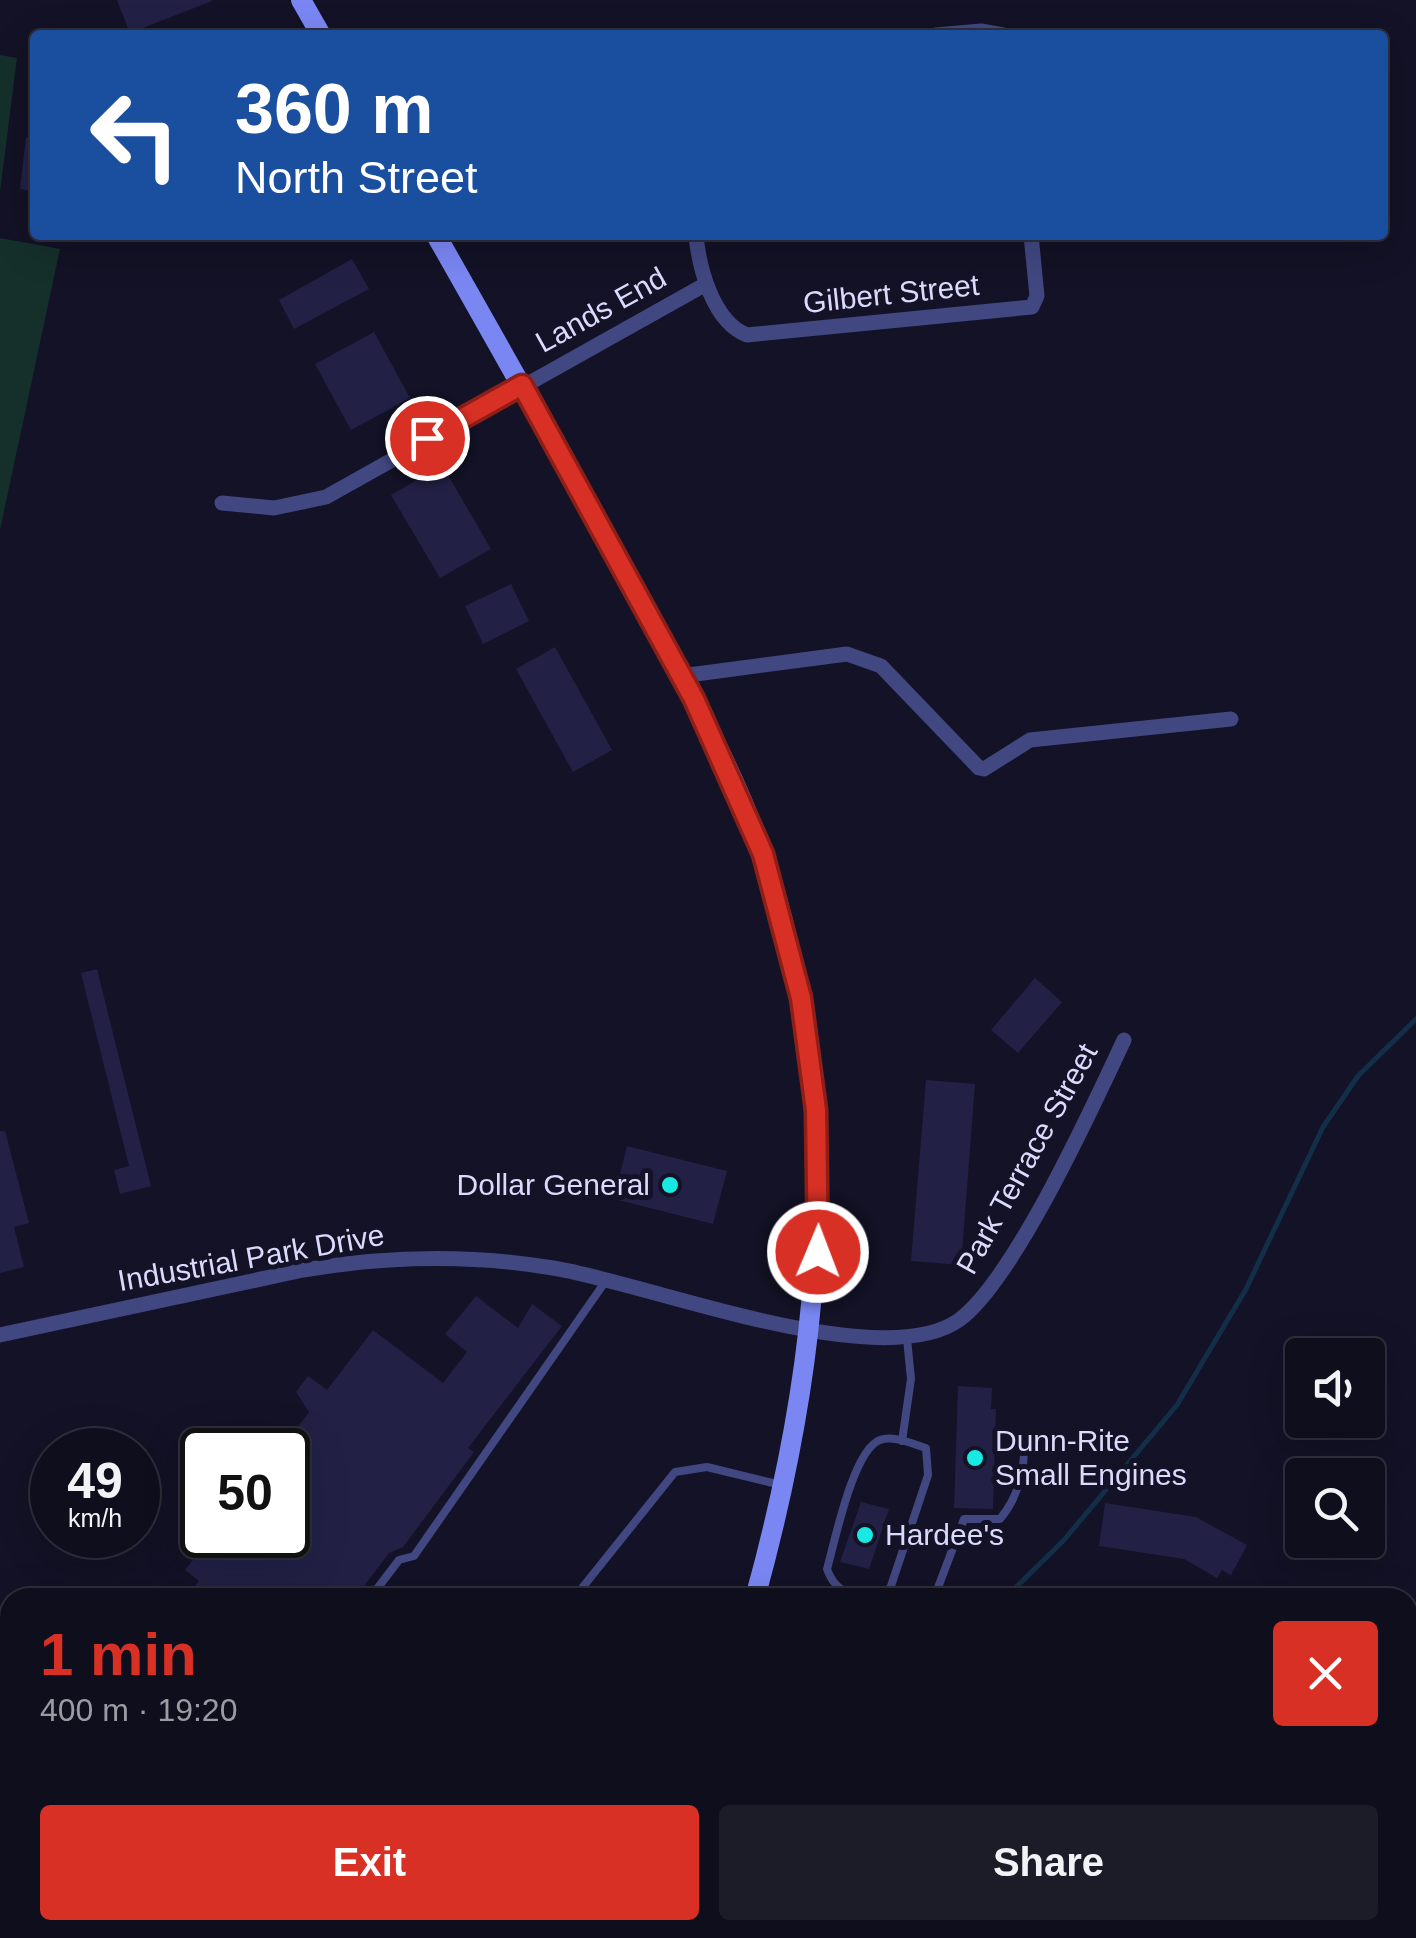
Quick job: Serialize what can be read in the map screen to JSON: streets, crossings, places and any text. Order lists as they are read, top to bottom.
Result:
{
  "streets": {
    "street": [
      "Gilbert Street",
      "Lands End",
      "Park Terrace Street",
      "Industrial Park Drive"
    ]
  },
  "crossings": [
    ["Gilbert Street", "Lands End"],
    ["Park Terrace Street", "Industrial Park Drive"]
  ],
  "places": ["Dollar General", "Dunn-Rite Small Engines", "Hardee's"],
  "page": {
    "turn": ["360 m", "North Street"],
    "speed": "49 km/h",
    "limit": "50",
    "heading": ["1 min", "400 m · 19:20"],
    "buttons": ["Exit", "Share"]
  }
}
